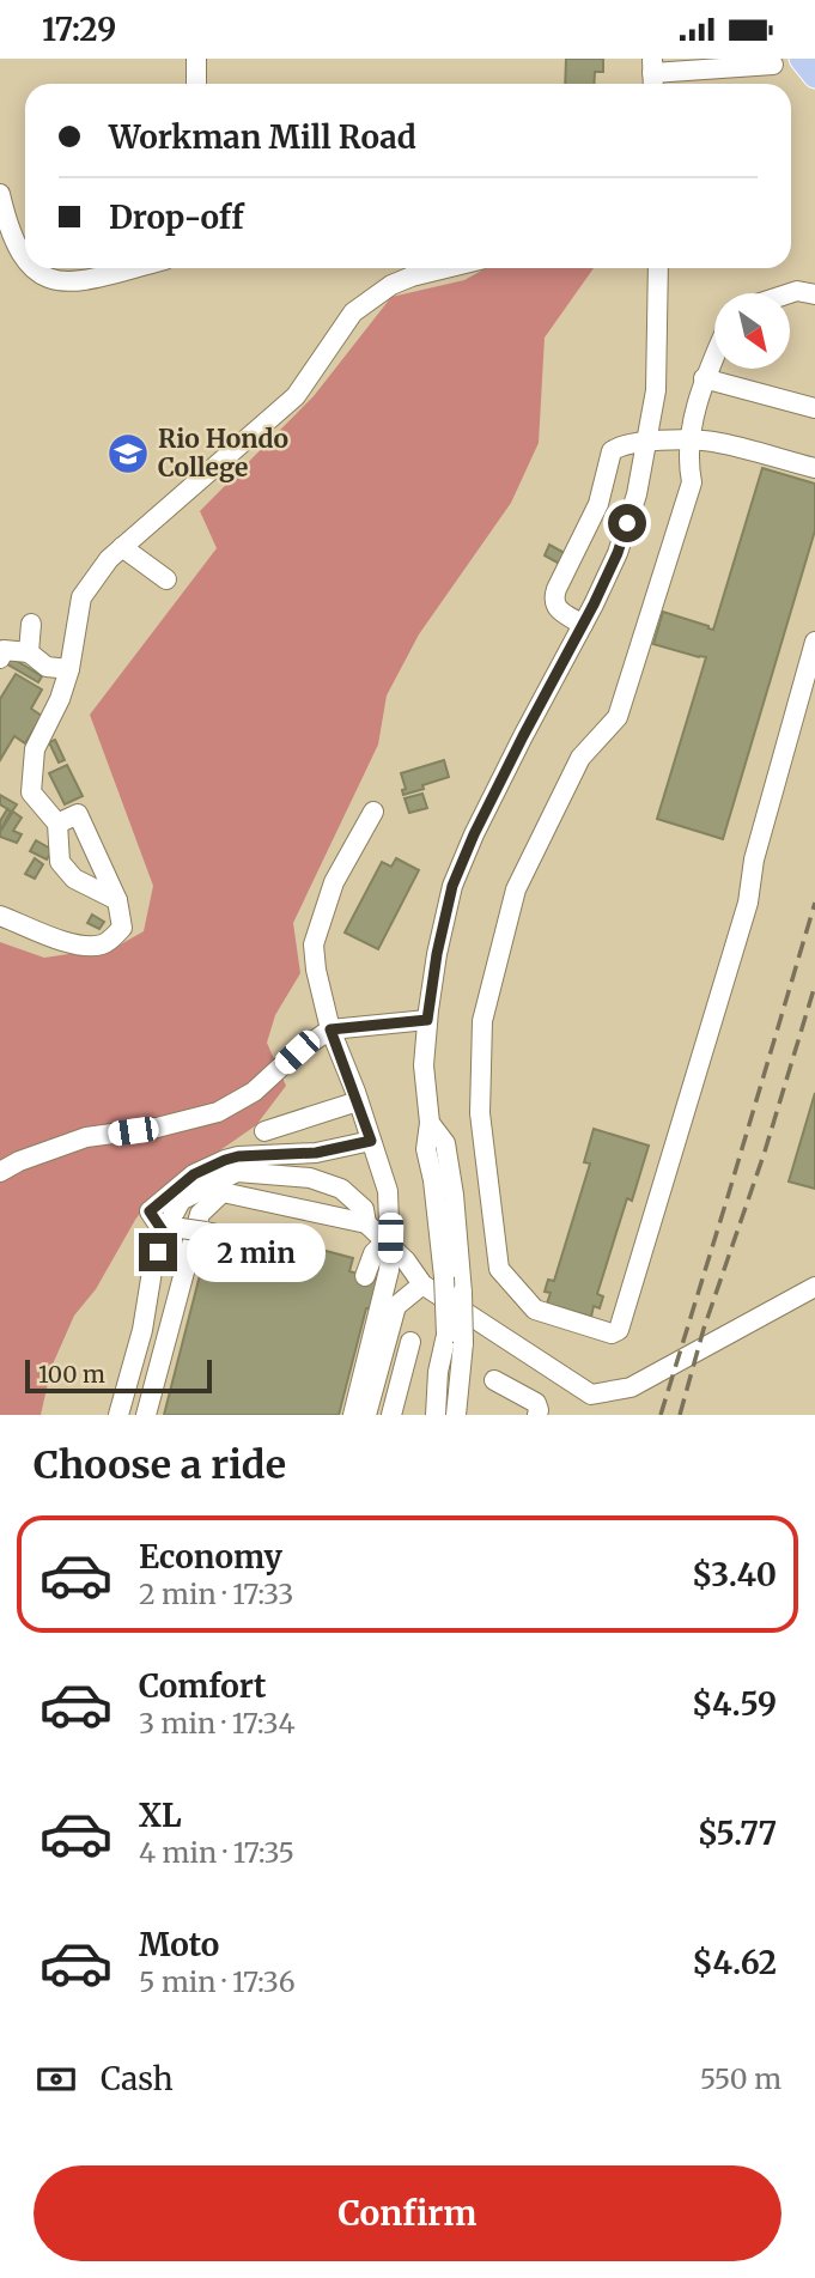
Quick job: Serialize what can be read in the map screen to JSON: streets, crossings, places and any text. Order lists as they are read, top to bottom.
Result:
{
  "places": {
    "school or university": ["Rio Hondo College"]
  },
  "scale_bar": "100 m",
  "north": "bottom right",
  "page": {
    "status": "17:29",
    "banner": ["Workman Mill Road", "Drop-off"],
    "bubble": "2 min",
    "scale": "100 m",
    "heading": "Choose a ride",
    "list": [
      {
        "name": "Economy",
        "note": "2 min · 17:33",
        "value": "$3.40"
      },
      {
        "name": "Comfort",
        "note": "3 min · 17:34",
        "value": "$4.59"
      },
      {
        "name": "XL",
        "note": "4 min · 17:35",
        "value": "$5.77"
      },
      {
        "name": "Moto",
        "note": "5 min · 17:36",
        "value": "$4.62"
      }
    ],
    "pay": ["Cash", "550 m"],
    "buttons": "Confirm"
  }
}
